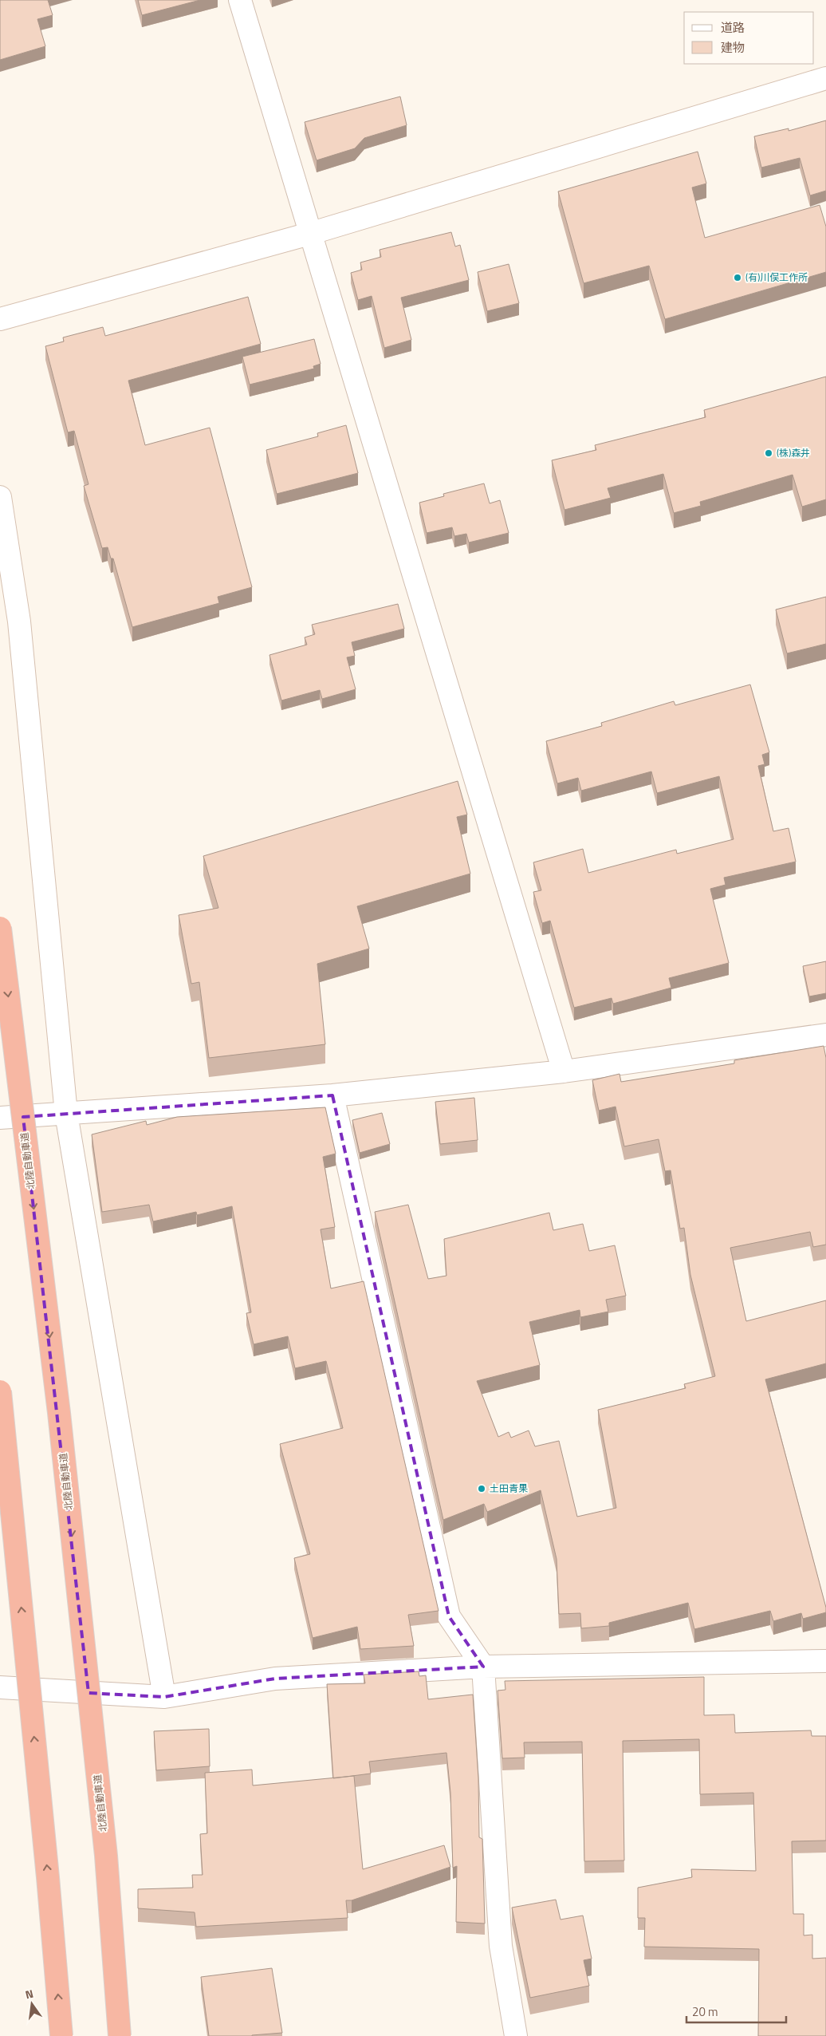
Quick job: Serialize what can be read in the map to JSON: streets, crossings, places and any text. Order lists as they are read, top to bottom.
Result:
{
  "streets": {
    "highway": ["北陸自動車道"]
  },
  "places": ["(有)川俣工作所", "(株)森井", "土田青果"],
  "legend": ["道路", "建物"],
  "scale_bar": "20 m",
  "north": "top"
}
